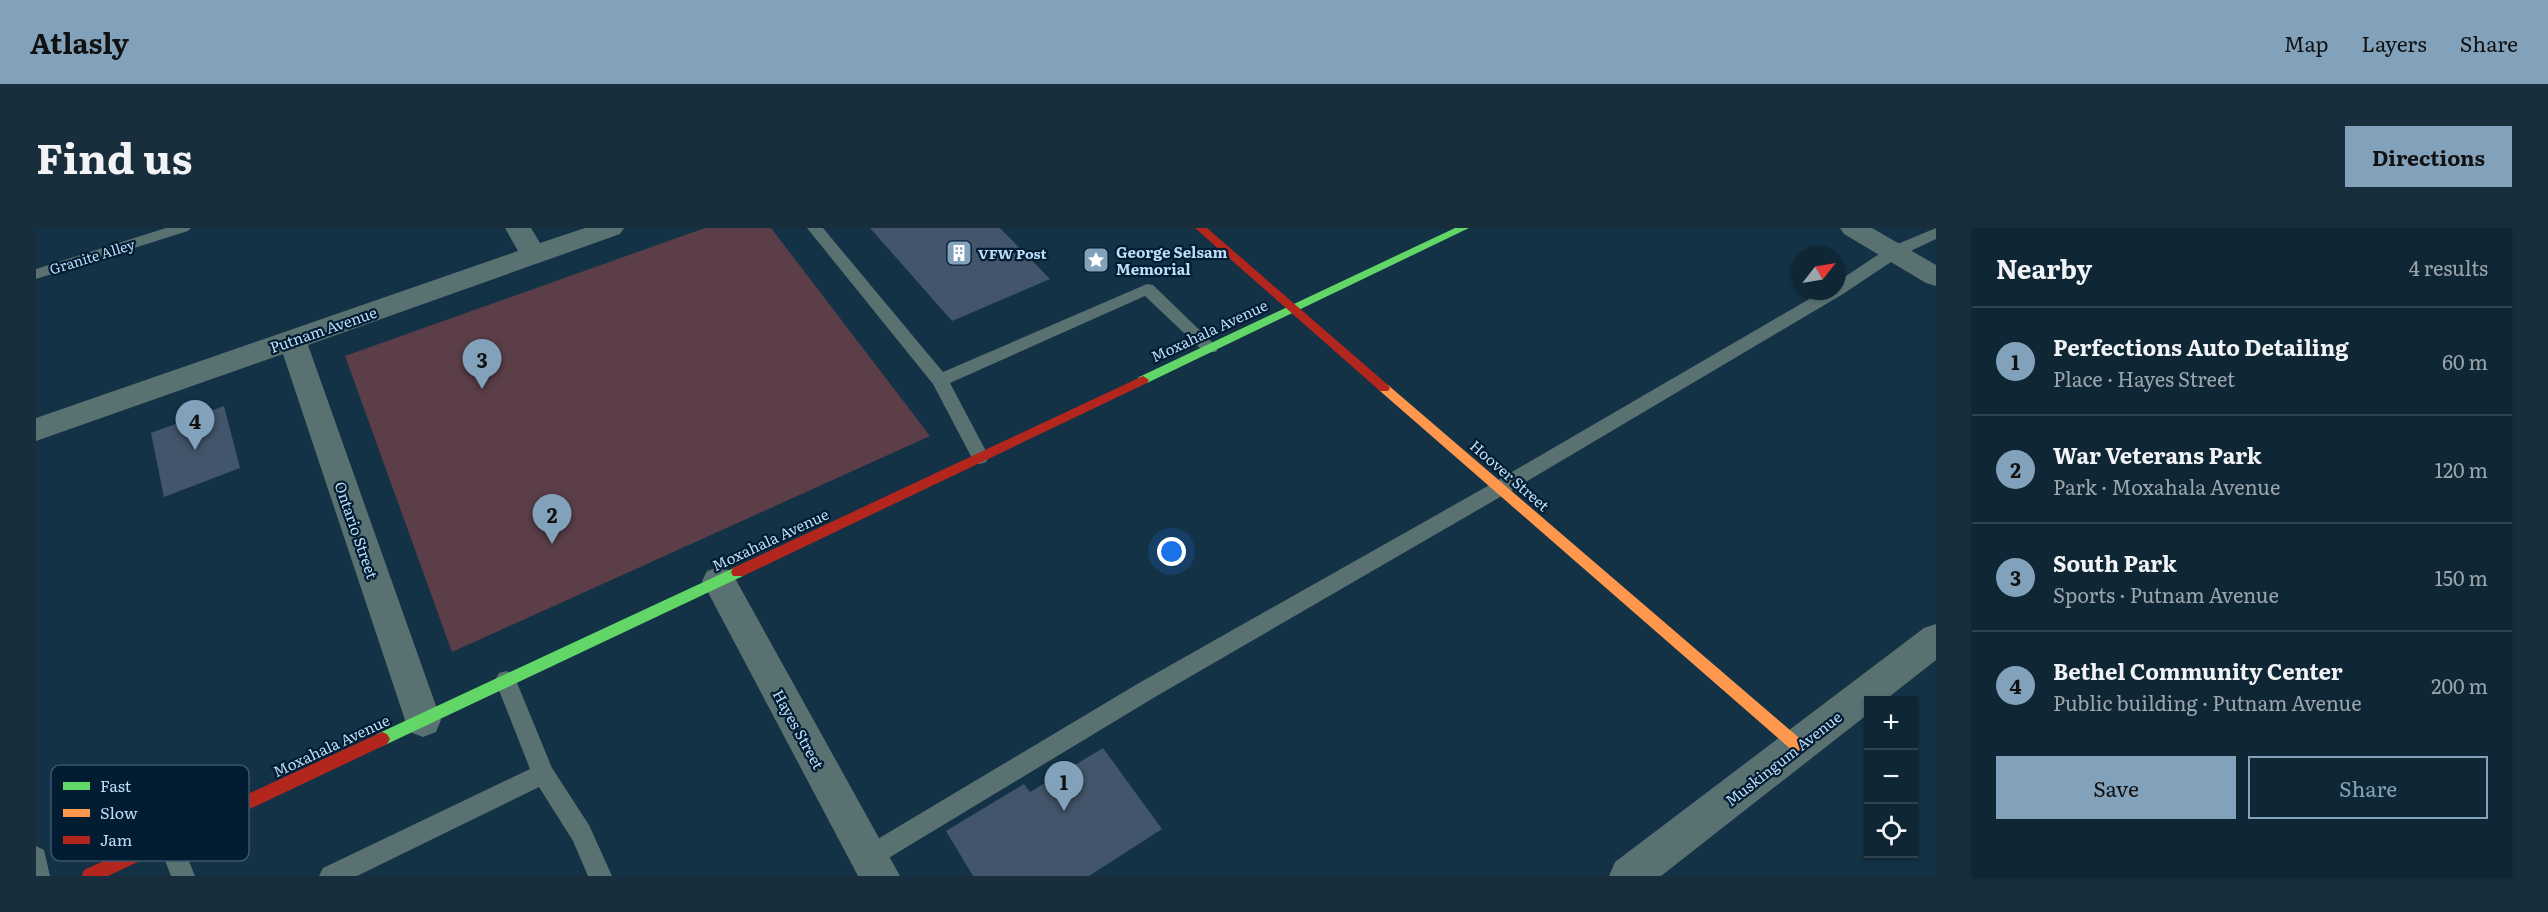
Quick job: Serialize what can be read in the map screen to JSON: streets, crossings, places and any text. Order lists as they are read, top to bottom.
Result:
{
  "streets": {
    "street": [
      "Putnam Avenue",
      "Moxahala Avenue",
      "Hoover Street",
      "Ontario Street",
      "Hayes Street",
      "Muskingum Avenue"
    ],
    "lane": ["Granite Alley"]
  },
  "crossings": [
    ["Putnam Avenue", "Ontario Street"],
    ["Moxahala Avenue", "Hoover Street"],
    ["Moxahala Avenue", "Ontario Street"],
    ["Moxahala Avenue", "Hayes Street"],
    ["Hoover Street", "Muskingum Avenue"]
  ],
  "places": {
    "building": ["VFW Post"],
    "place": ["George Selsam Memorial"]
  },
  "legend": ["Fast", "Slow", "Jam"],
  "north": "top right",
  "page": {
    "header": "Atlasly",
    "nav": ["Map", "Layers", "Share"],
    "title": "Find us",
    "buttons": [
      "Directions",
      ["Save", "Share"]
    ],
    "heading": ["Nearby", "4 results"],
    "list": [
      {
        "mark": "1",
        "name": "Perfections Auto Detailing",
        "note": "Place · Hayes Street",
        "value": "60 m"
      },
      {
        "mark": "2",
        "name": "War Veterans Park",
        "note": "Park · Moxahala Avenue",
        "value": "120 m"
      },
      {
        "mark": "3",
        "name": "South Park",
        "note": "Sports · Putnam Avenue",
        "value": "150 m"
      },
      {
        "mark": "4",
        "name": "Bethel Community Center",
        "note": "Public building · Putnam Avenue",
        "value": "200 m"
      }
    ],
    "pins": [
      "3",
      "4",
      "2",
      "1"
    ],
    "map_buttons": ["+", "−"]
  }
}
